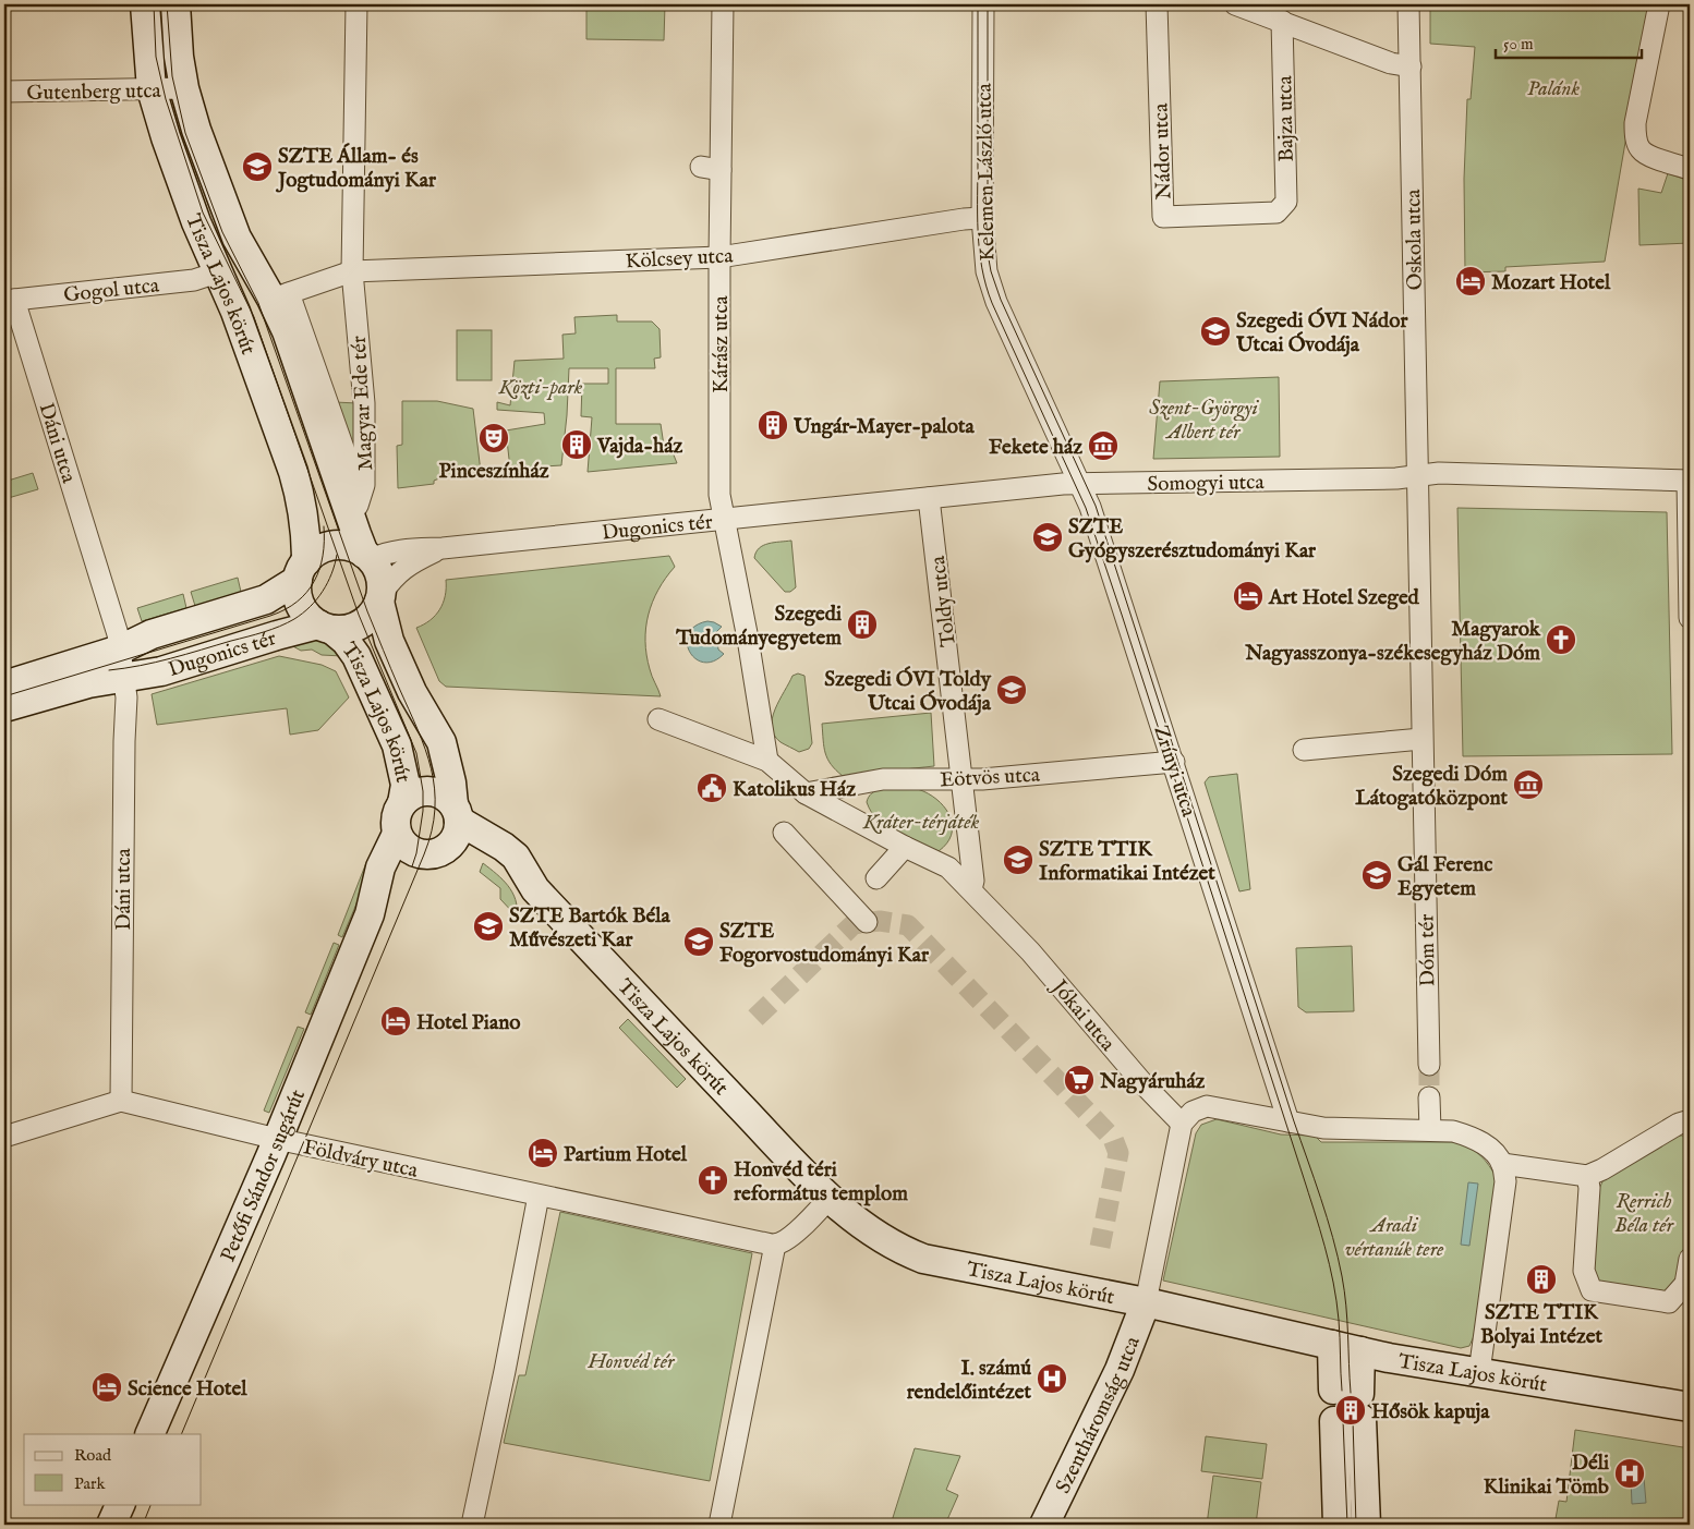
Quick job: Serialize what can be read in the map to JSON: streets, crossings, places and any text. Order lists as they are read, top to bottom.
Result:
{
  "streets": {
    "street": [
      "Gutenberg utca",
      "Bajza utca",
      "Nádor utca",
      "Kelemen László utca",
      "Oskola utca",
      "Kölcsey utca",
      "Tisza Lajos körút",
      "Gogol utca",
      "Kárász utca",
      "Magyar Ede tér",
      "Dáni utca",
      "Somogyi utca",
      "Dugonics tér",
      "Toldy utca",
      "Zrínyi utca",
      "Eötvös utca",
      "Dóm tér",
      "Jókai utca",
      "Földváry utca",
      "Petőfi Sándor sugárút",
      "Szentháromság utca"
    ]
  },
  "crossings": [
    ["Gutenberg utca", "Tisza Lajos körút"],
    ["Bajza utca", "Nádor utca"],
    ["Kelemen László utca", "Kölcsey utca"],
    ["Kelemen László utca", "Somogyi utca"],
    ["Kelemen László utca", "Zrínyi utca"],
    ["Oskola utca", "Somogyi utca"],
    ["Oskola utca", "Dóm tér"],
    ["Kölcsey utca", "Kárász utca"],
    ["Kölcsey utca", "Magyar Ede tér"],
    ["Tisza Lajos körút", "Gogol utca"],
    ["Tisza Lajos körút", "Dugonics tér"],
    ["Tisza Lajos körút", "Petőfi Sándor sugárút"],
    ["Tisza Lajos körút", "Szentháromság utca"],
    ["Gogol utca", "Dáni utca"],
    ["Kárász utca", "Somogyi utca"],
    ["Kárász utca", "Dugonics tér"],
    ["Dáni utca", "Dugonics tér"],
    ["Dáni utca", "Földváry utca"],
    ["Somogyi utca", "Dugonics tér"],
    ["Somogyi utca", "Toldy utca"],
    ["Somogyi utca", "Zrínyi utca"],
    ["Somogyi utca", "Dóm tér"],
    ["Toldy utca", "Eötvös utca"],
    ["Toldy utca", "Jókai utca"],
    ["Zrínyi utca", "Eötvös utca"],
    ["Földváry utca", "Petőfi Sándor sugárút"]
  ],
  "parks": [
    "Palánk",
    "Közti-park",
    "Szent-Györgyi Albert tér",
    "Kráter-térjáték",
    "Rerrich Béla tér",
    "Aradi vértanúk tere",
    "Honvéd tér"
  ],
  "places": {
    "school or university": [
      "SZTE Állam- és Jogtudományi Kar",
      "Szegedi ÓVI Nádor Utcai Óvodája",
      "SZTE Gyógyszerésztudományi Kar",
      "Szegedi ÓVI Toldy Utcai Óvodája",
      "SZTE TTIK Informatikai Intézet",
      "Gál Ferenc Egyetem",
      "SZTE Bartók Béla Művészeti Kar",
      "SZTE Fogorvostudományi Kar"
    ],
    "hotel": [
      "Mozart Hotel",
      "Art Hotel Szeged",
      "Hotel Piano",
      "Partium Hotel",
      "Science Hotel"
    ],
    "building": [
      "Ungár–Mayer-palota",
      "Vajda-ház",
      "Szegedi Tudományegyetem",
      "SZTE TTIK Bolyai Intézet",
      "Hősök kapuja"
    ],
    "theatre": ["Pinceszínház"],
    "museum": ["Fekete ház", "Szegedi Dóm Látogatóközpont"],
    "church": ["Magyarok Nagyasszonya-székesegyház Dóm", "Honvéd téri református templom"],
    "public building": ["Katolikus Ház"],
    "supermarket": ["Nagyáruház"],
    "hospital": ["I. számú rendelőintézet", "Déli Klinikai Tömb"]
  },
  "legend": ["Road", "Park"],
  "scale_bar": "50 m"
}
